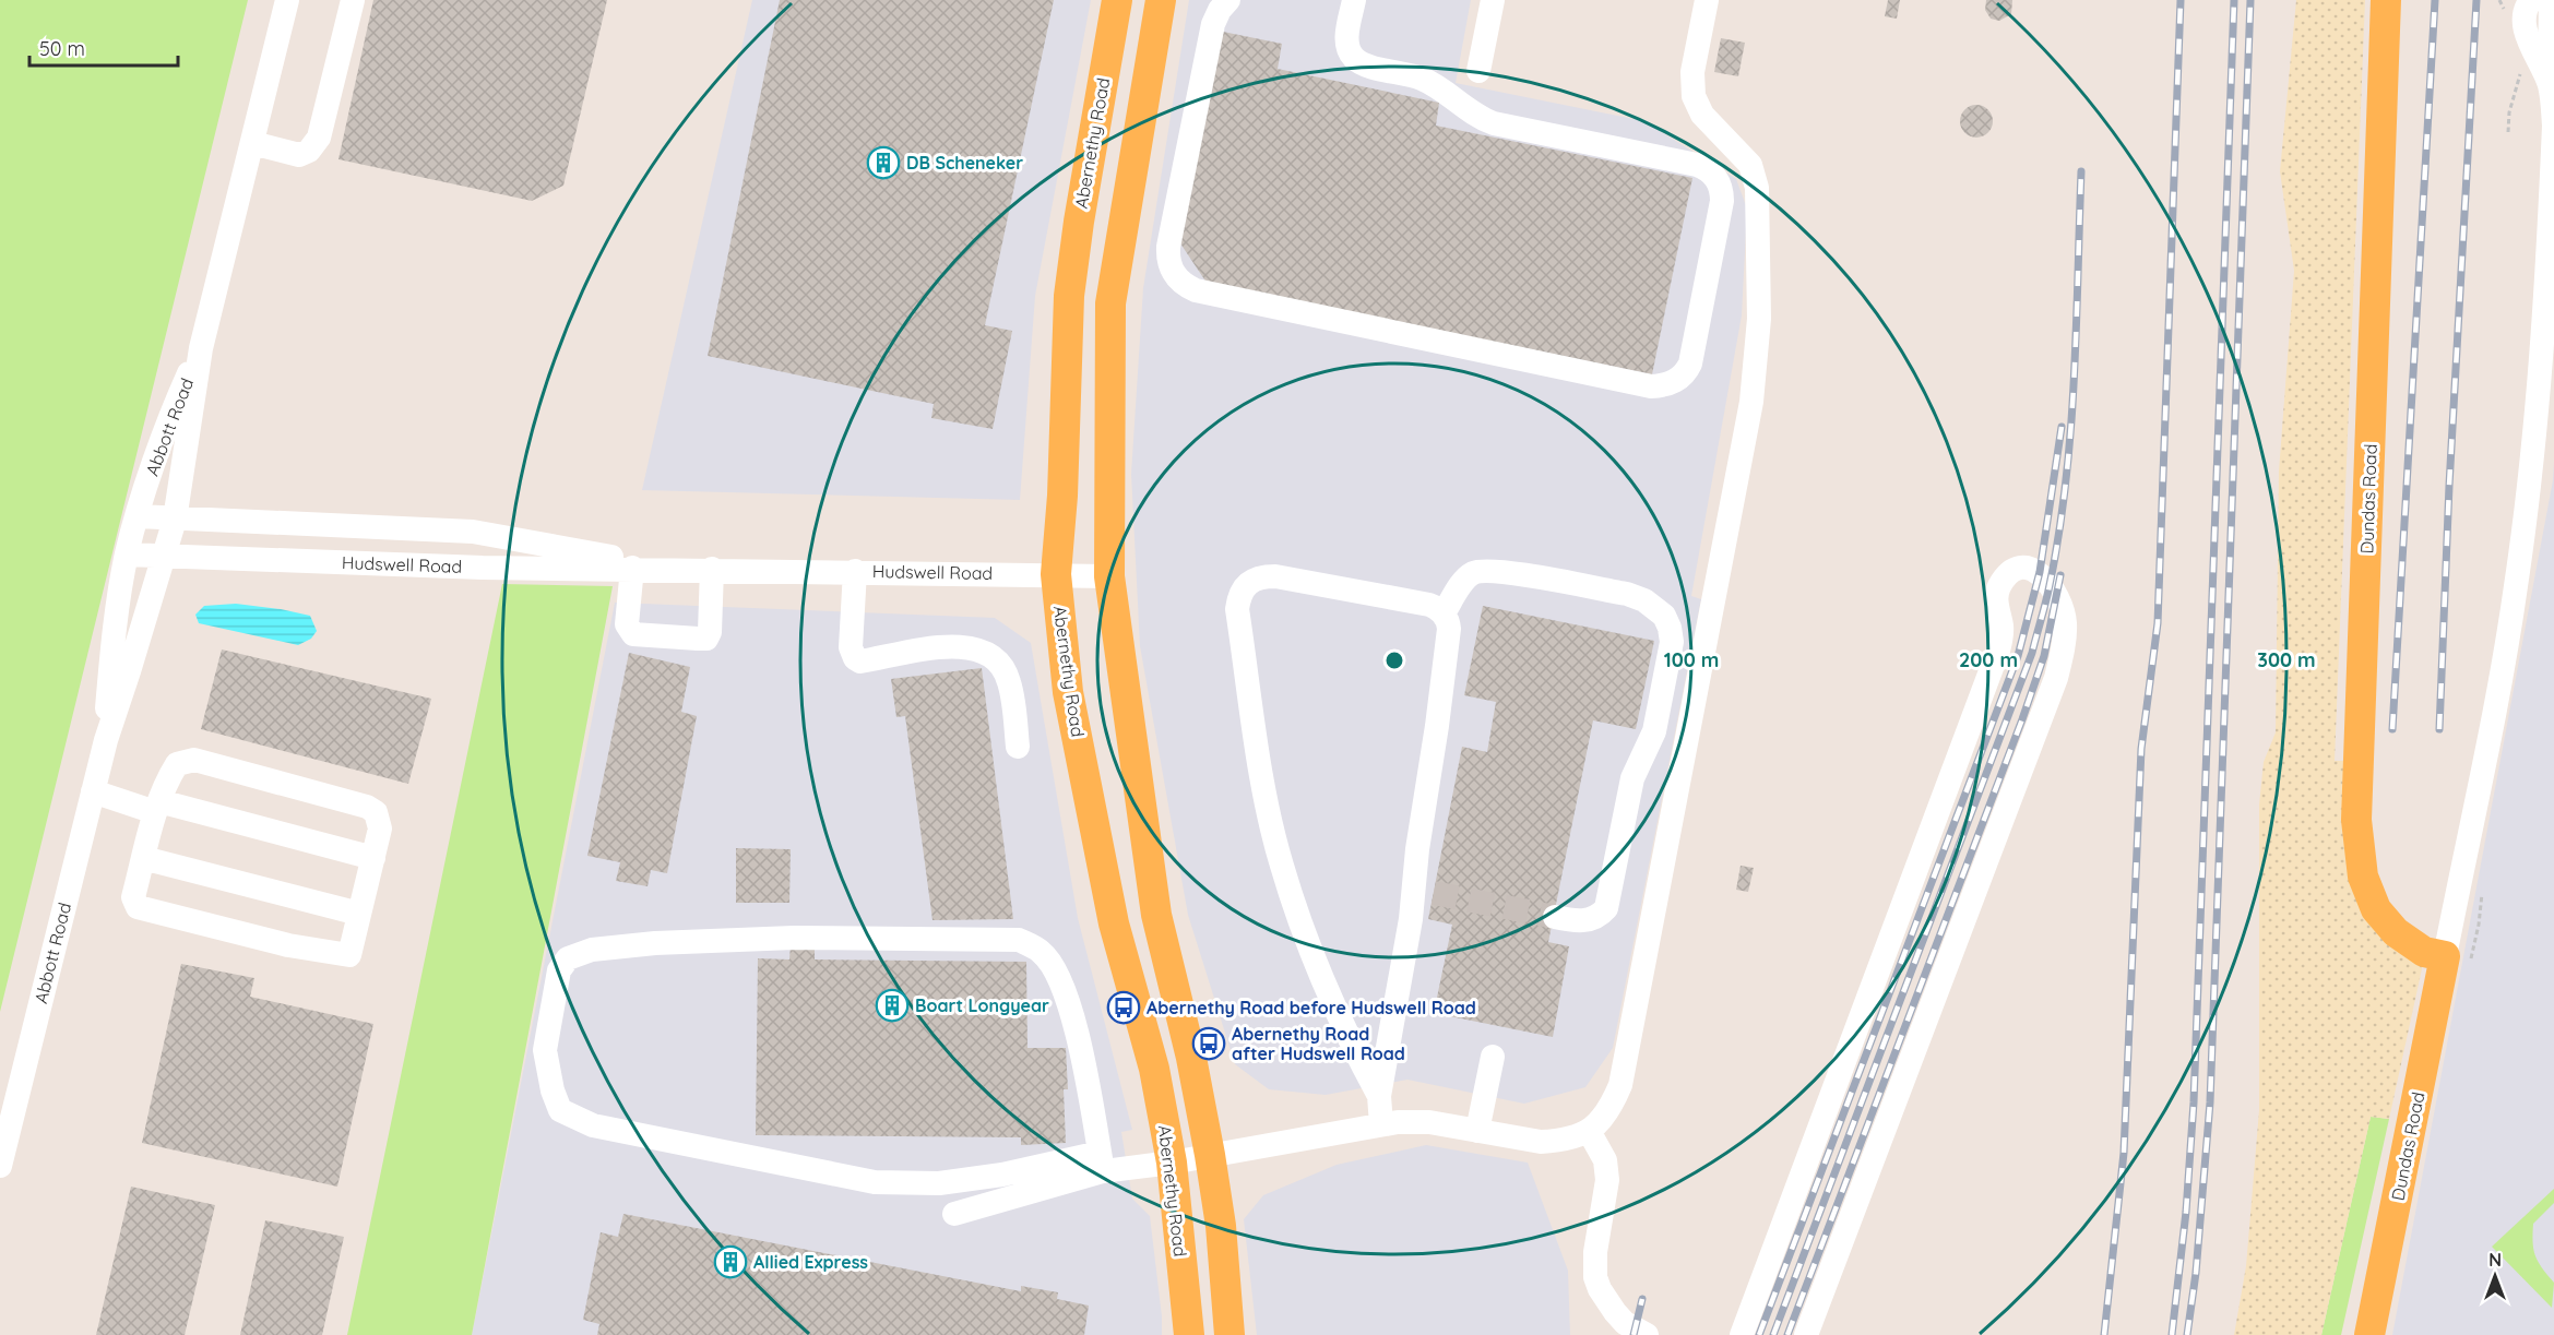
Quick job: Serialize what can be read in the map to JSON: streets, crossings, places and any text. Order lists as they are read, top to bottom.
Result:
{
  "streets": {
    "main road": ["Abernethy Road", "Dundas Road"],
    "street": ["Abbott Road", "Hudswell Road"]
  },
  "crossings": [
    ["Abernethy Road", "Hudswell Road"],
    ["Abbott Road", "Hudswell Road"]
  ],
  "places": {
    "building": ["DB Scheneker", "Boart Longyear", "Allied Express"],
    "bus stop": ["Abernethy Road before Hudswell Road", "Abernethy Road after Hudswell Road"]
  },
  "scale_bar": "50 m",
  "north": "top",
  "rings": ["100 m", "200 m", "300 m"]
}
